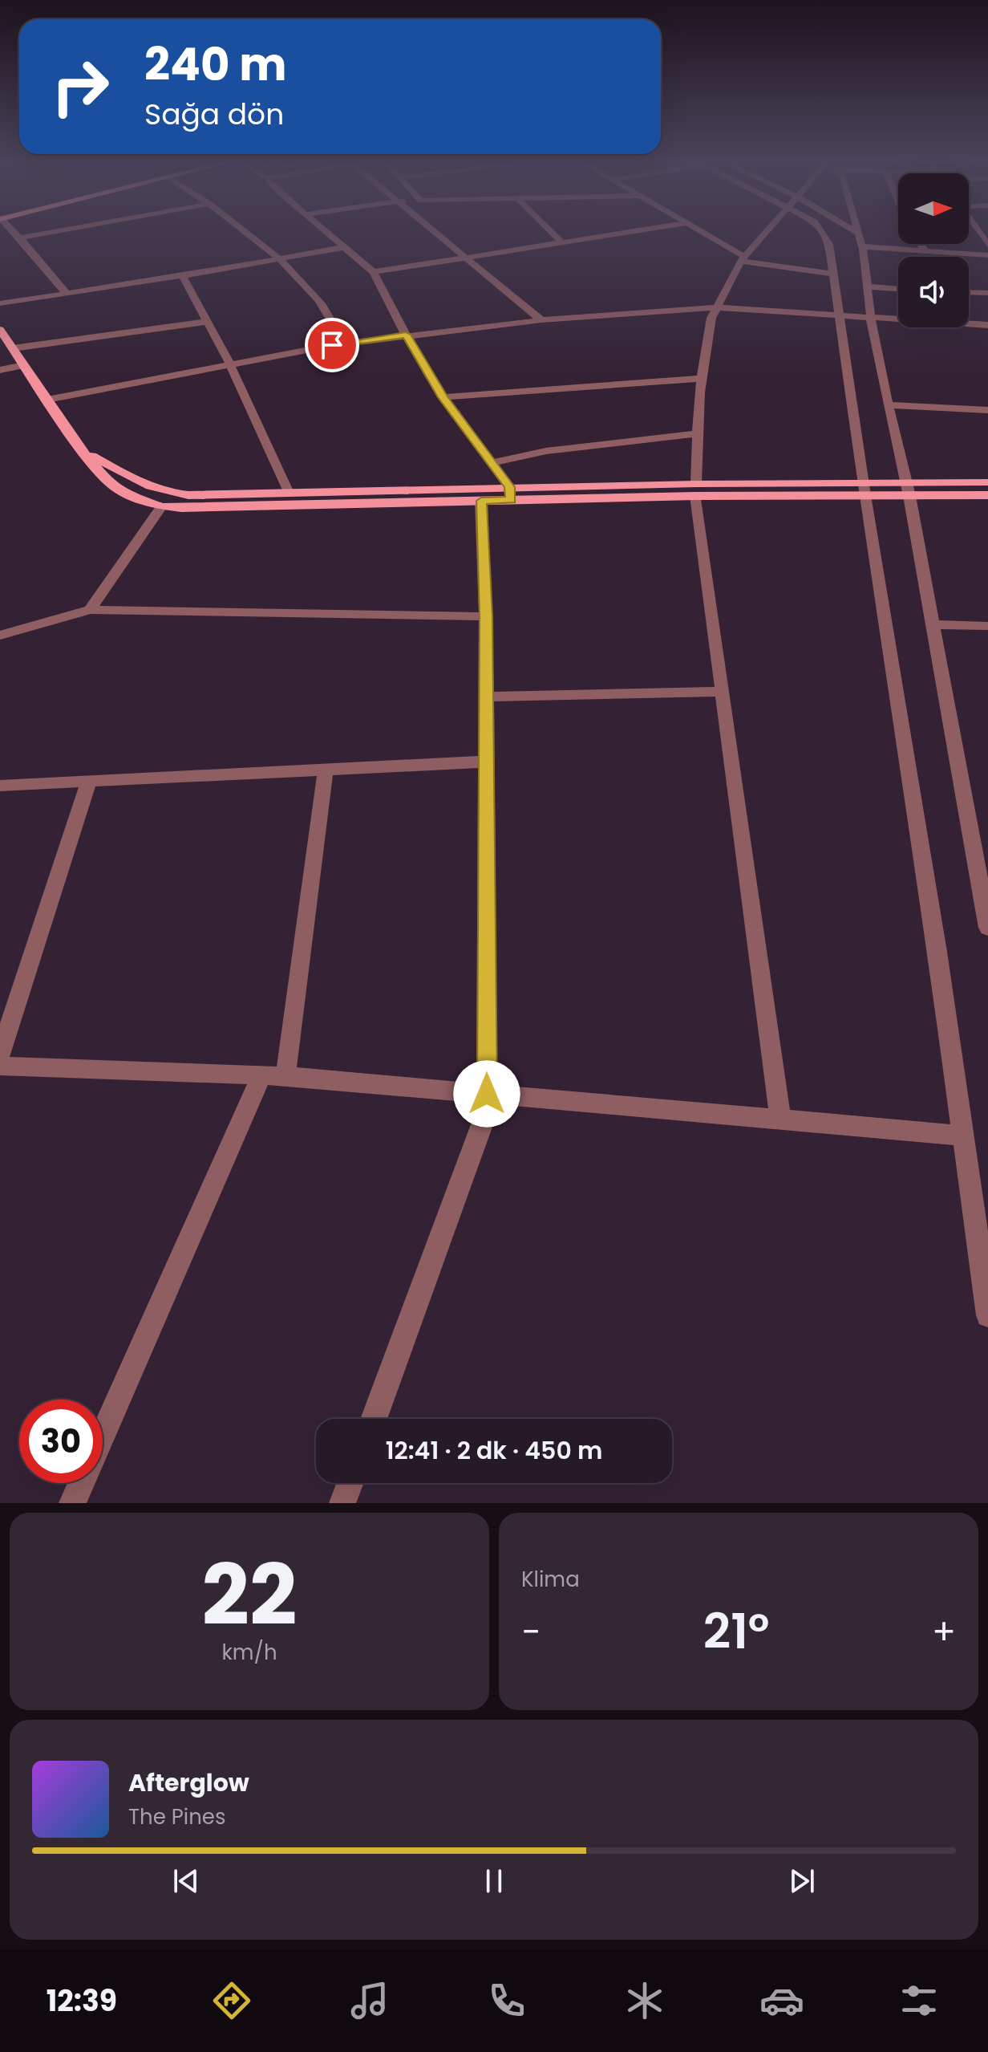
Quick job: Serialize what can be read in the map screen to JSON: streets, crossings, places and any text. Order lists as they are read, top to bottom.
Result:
{
  "north": "right",
  "page": {
    "turn": ["240 m", "Sağa dön"],
    "limit": "30",
    "trip": "12:41 · 2 dk · 450 m",
    "tile": [
      ["22", "km/h"],
      "Klima"
    ],
    "heat": ["−", "21°", "+"],
    "song": ["Afterglow", "The Pines"],
    "tabs": "12:39"
  }
}
